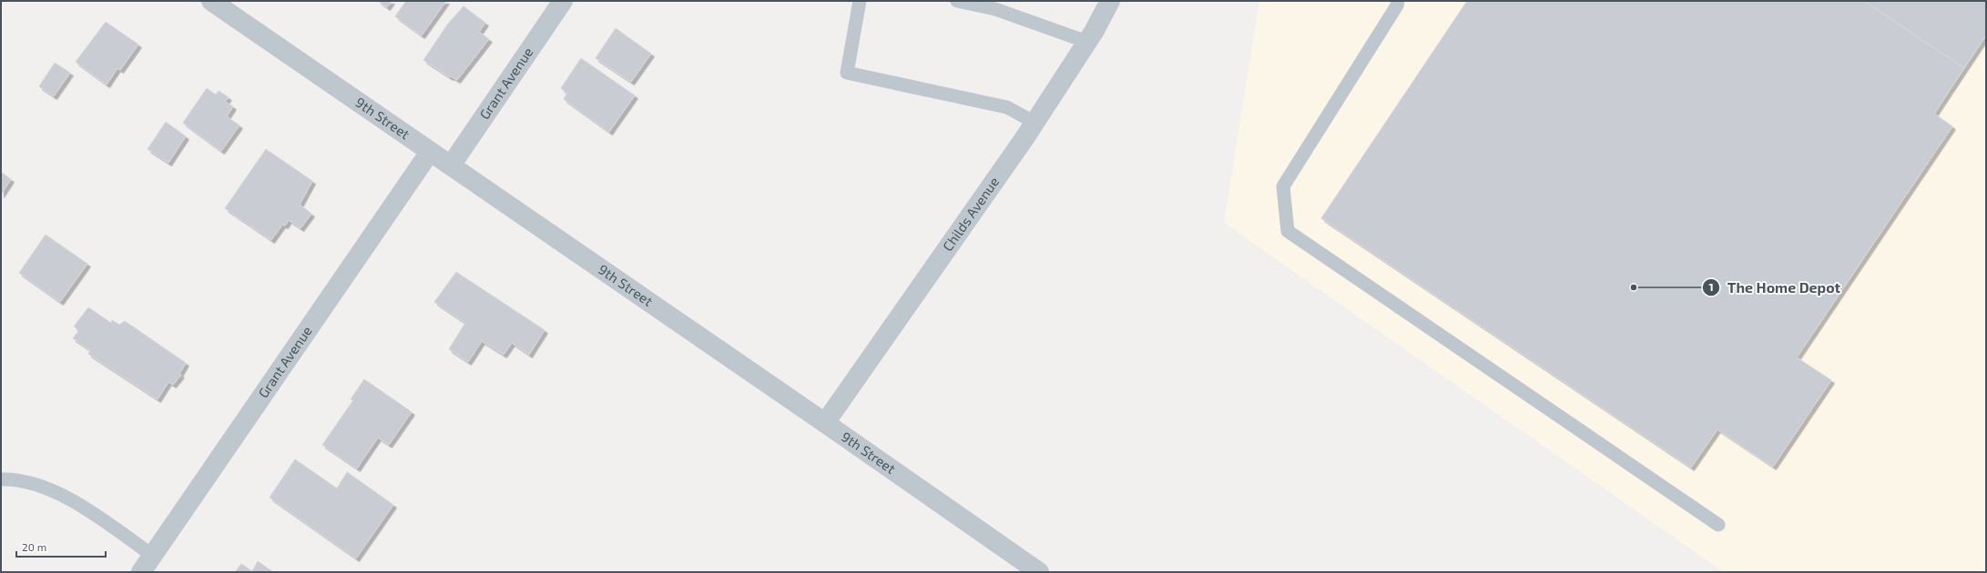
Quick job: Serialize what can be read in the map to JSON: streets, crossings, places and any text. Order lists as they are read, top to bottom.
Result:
{
  "streets": {
    "street": ["Grant Avenue", "9th Street", "Childs Avenue"]
  },
  "crossings": [
    ["Grant Avenue", "9th Street"],
    ["9th Street", "Childs Avenue"]
  ],
  "places": ["The Home Depot"],
  "scale_bar": "20 m"
}
